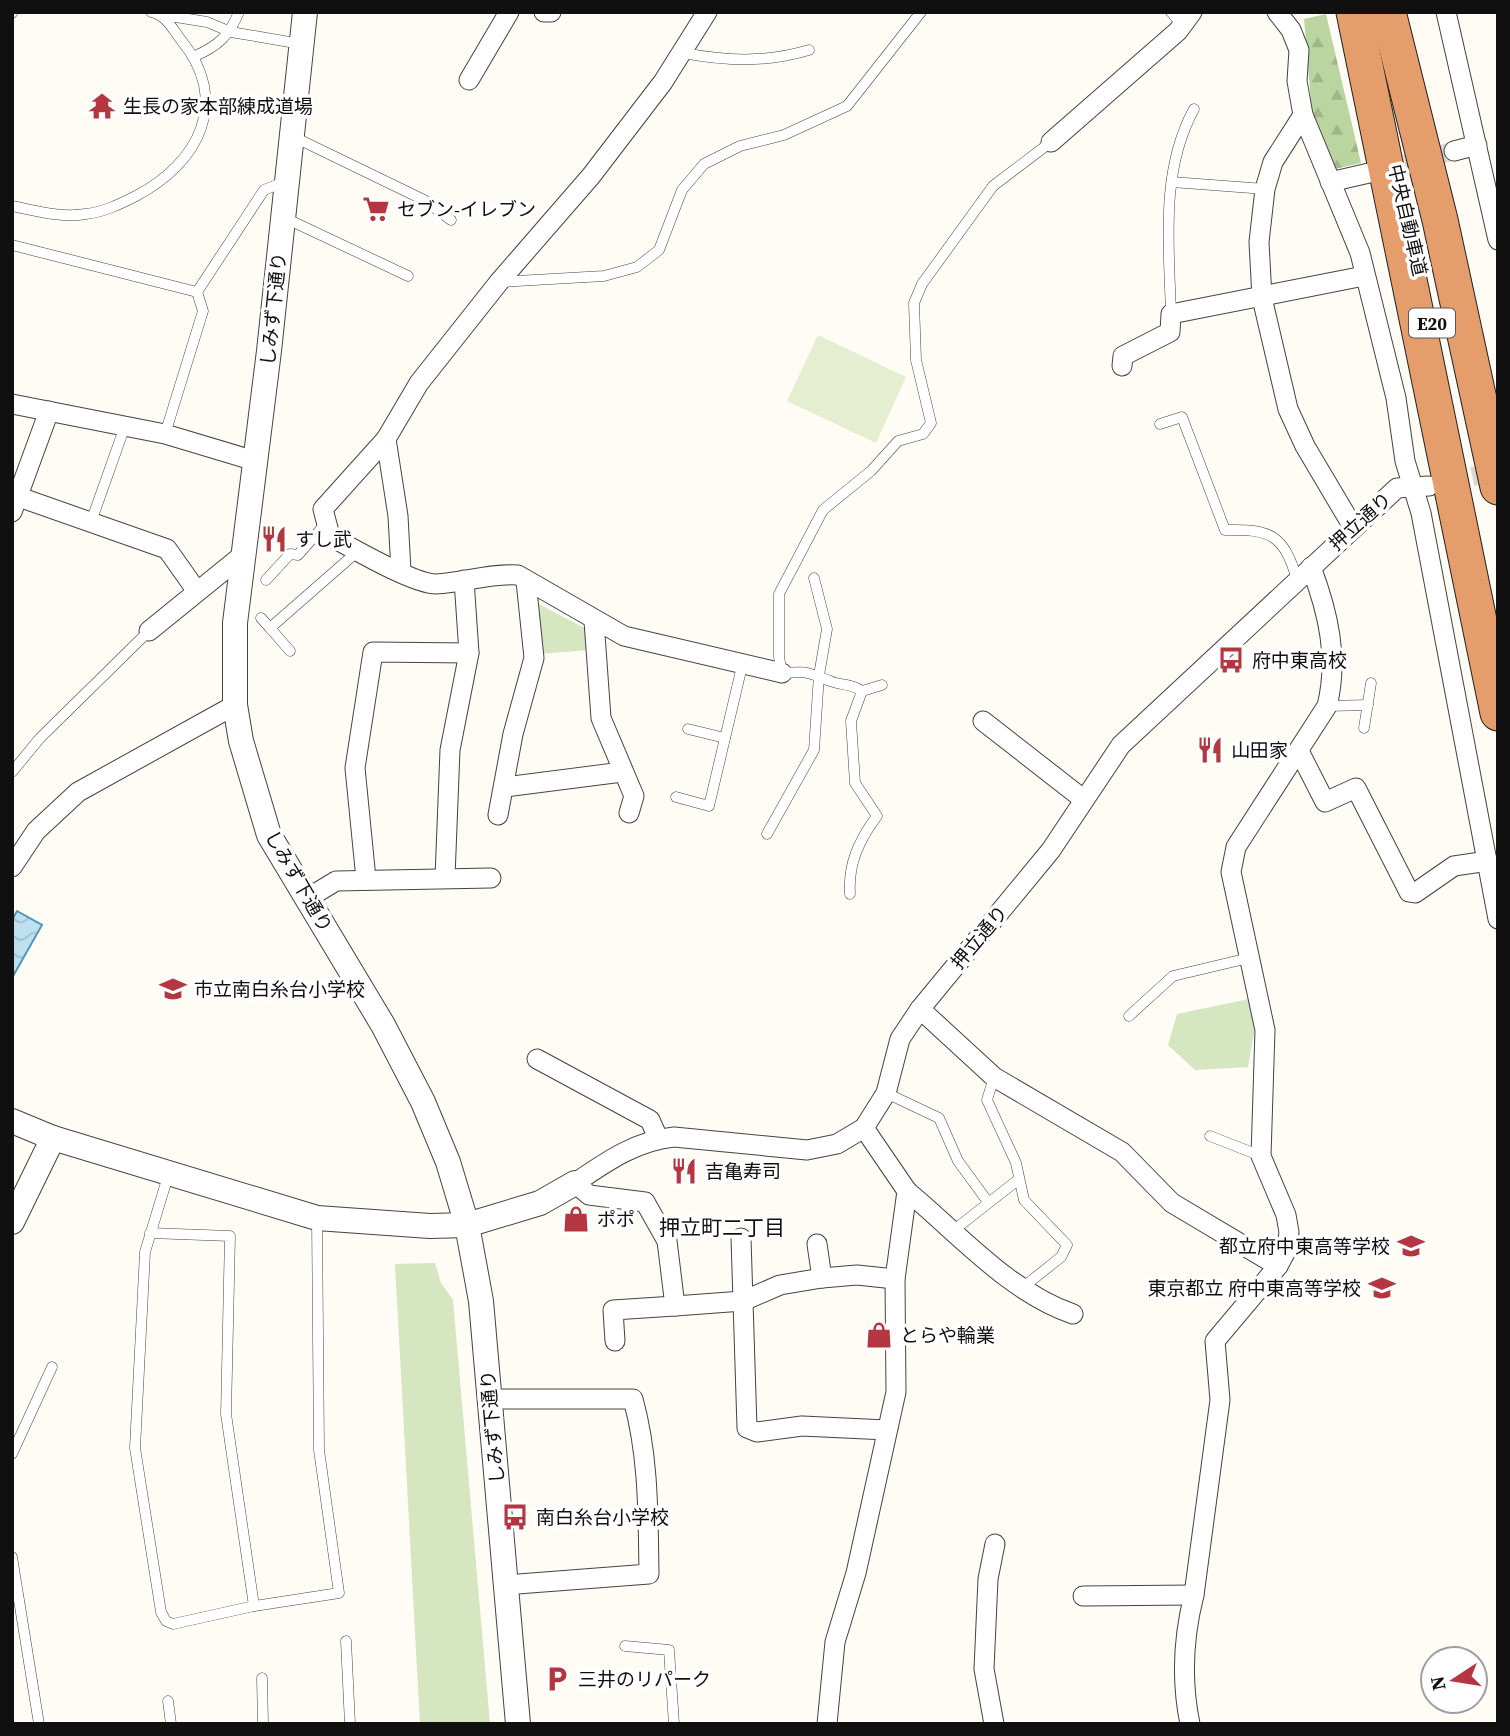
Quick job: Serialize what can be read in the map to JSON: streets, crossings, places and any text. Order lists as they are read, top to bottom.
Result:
{
  "streets": {
    "highway": ["中央自動車道", "E20"],
    "street": ["しみず下通り", "押立通り"]
  },
  "crossings": [
    ["しみず下通り", "押立通り"]
  ],
  "districts": ["押立町二丁目"],
  "places": {
    "temple": ["生長の家本部練成道場"],
    "supermarket": ["セブン-イレブン"],
    "restaurant": ["すし武", "山田家", "吉亀寿司"],
    "bus stop": ["府中東高校", "南白糸台小学校"],
    "school or university": ["市立南白糸台小学校", "都立府中東高等学校", "東京都立 府中東高等学校"],
    "shop": ["ポポ", "とらや輪業"],
    "parking": ["三井のリパーク"]
  },
  "north": "left"
}
